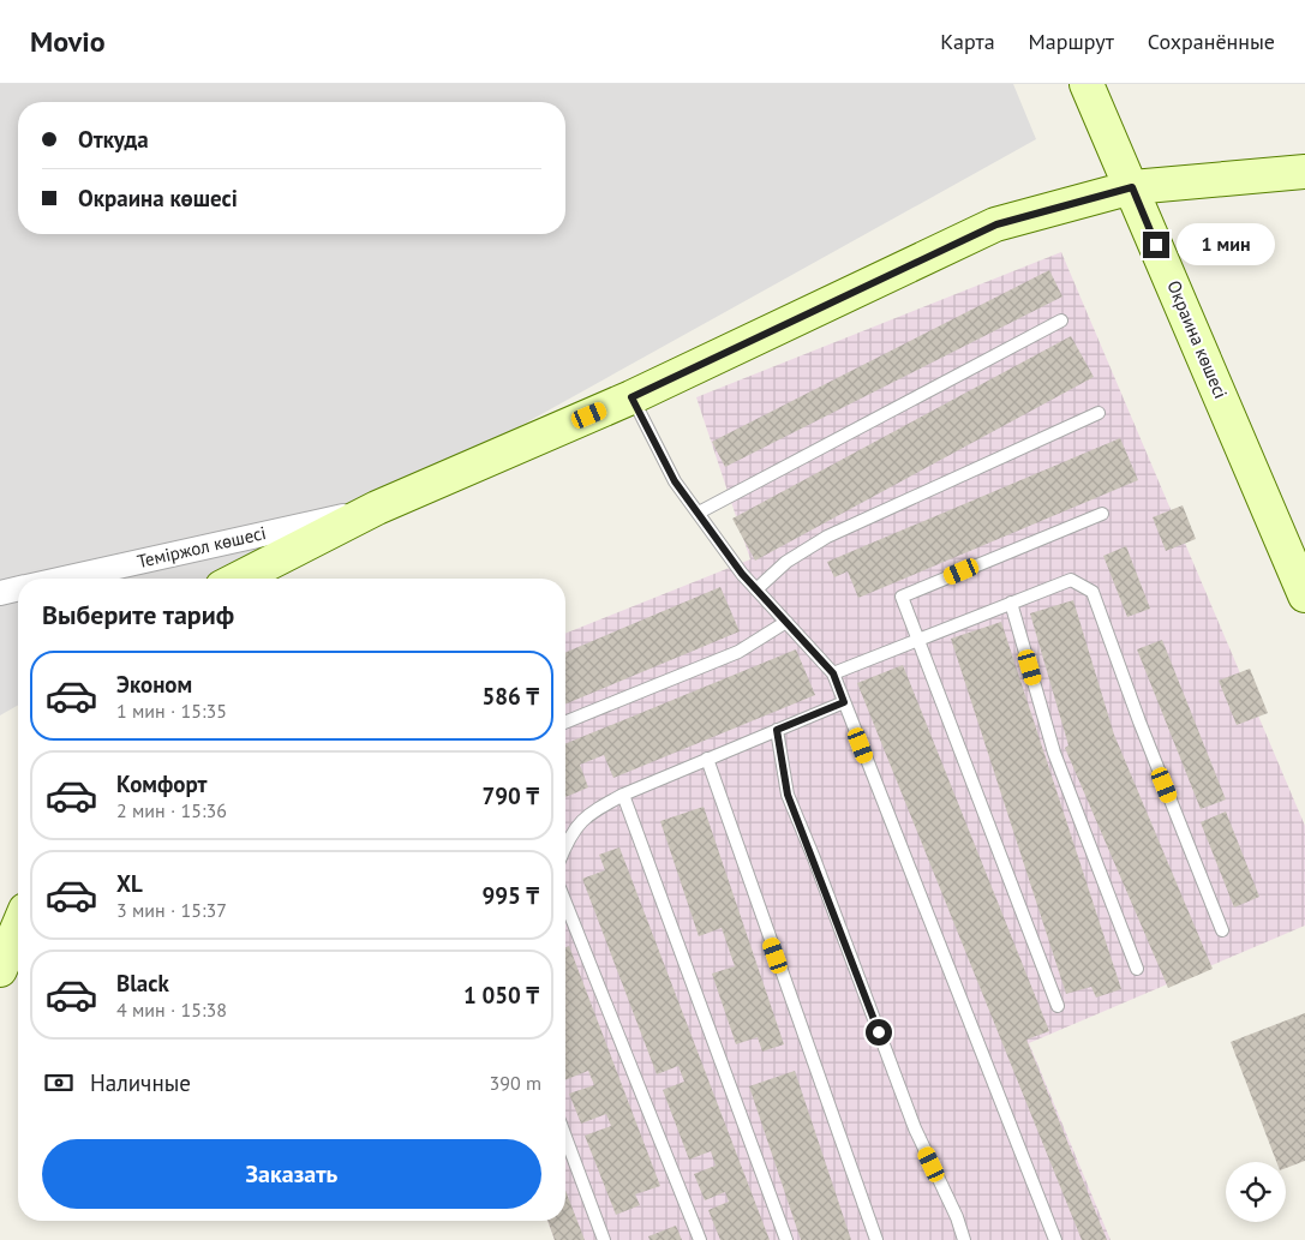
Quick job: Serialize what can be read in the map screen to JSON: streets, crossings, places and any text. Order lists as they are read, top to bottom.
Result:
{
  "streets": {
    "main road": ["Окраина көшесі"],
    "street": ["Теміржол көшесі"]
  },
  "page": {
    "header": "Movio",
    "nav": ["Карта", "Маршрут", "Сохранённые"],
    "banner": ["Откуда", "Окраина көшесі"],
    "bubble": "1 мин",
    "heading": "Выберите тариф",
    "list": [
      {
        "name": "Эконом",
        "note": "1 мин · 15:35",
        "value": "586 ₸"
      },
      {
        "name": "Комфорт",
        "note": "2 мин · 15:36",
        "value": "790 ₸"
      },
      {
        "name": "XL",
        "note": "3 мин · 15:37",
        "value": "995 ₸"
      },
      {
        "name": "Black",
        "note": "4 мин · 15:38",
        "value": "1 050 ₸"
      }
    ],
    "pay": ["Наличные", "390 m"],
    "buttons": "Заказать"
  }
}
